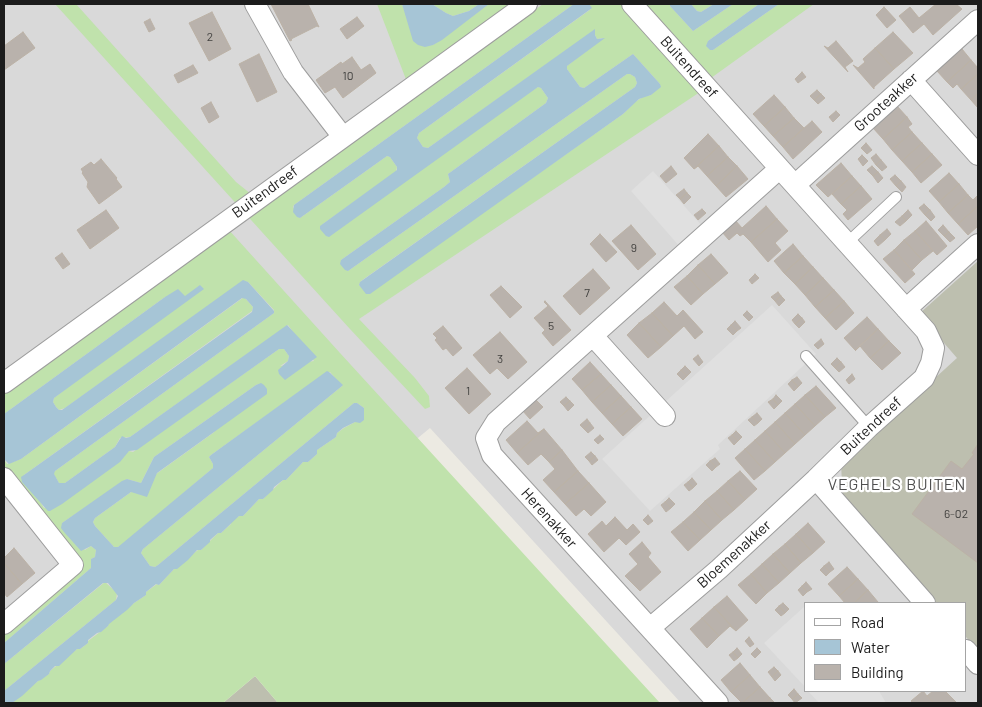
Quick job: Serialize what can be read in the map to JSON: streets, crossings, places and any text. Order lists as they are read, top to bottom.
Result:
{
  "streets": {
    "street": [
      "Buitendreef",
      "Grooteakker",
      "Herenakker",
      "Bloemenakker"
    ]
  },
  "crossings": [
    ["Buitendreef", "Grooteakker"],
    ["Buitendreef", "Herenakker"],
    ["Buitendreef", "Bloemenakker"],
    ["Herenakker", "Bloemenakker"]
  ],
  "districts": ["VEGHELS BUITEN"],
  "house_numbers": [
    "2",
    "10",
    "9",
    "7",
    "5",
    "3",
    "1",
    "6-02"
  ],
  "legend": ["Road", "Water", "Building"]
}
